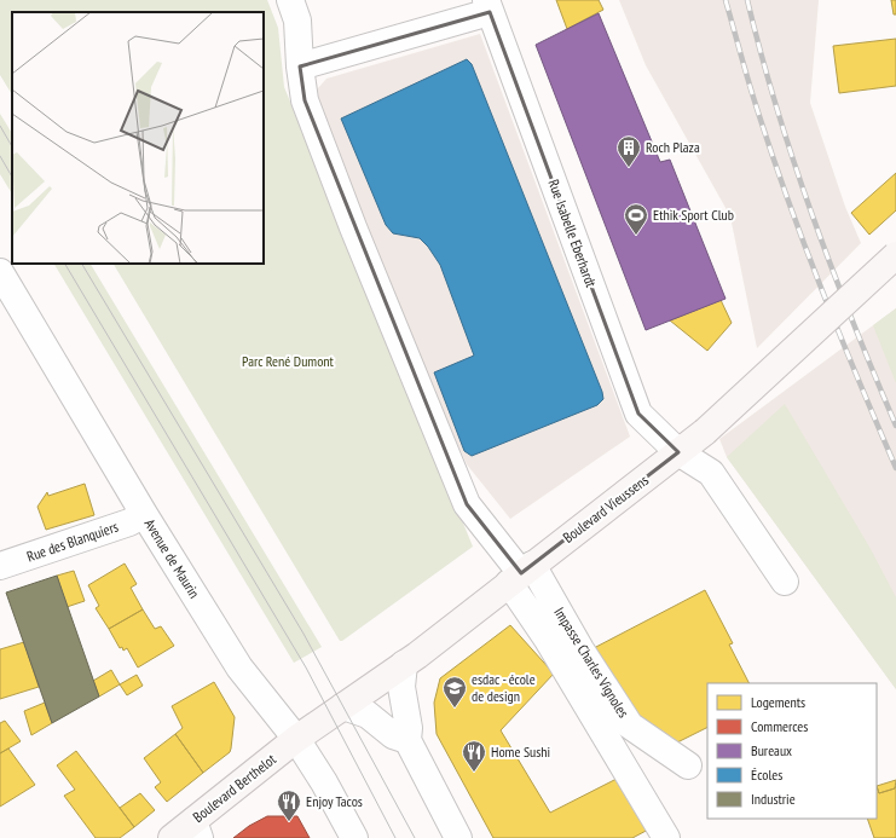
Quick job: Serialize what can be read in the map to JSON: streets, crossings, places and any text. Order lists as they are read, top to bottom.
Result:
{
  "streets": {
    "main road": ["Boulevard Vieussens", "Boulevard Berthelot"],
    "street": [
      "Rue Isabelle Eberhardt",
      "Rue des Blanquiers",
      "Avenue de Maurin",
      "Impasse Charles Vignoles"
    ]
  },
  "crossings": [
    ["Rue Isabelle Eberhardt", "Boulevard Vieussens"],
    ["Boulevard Vieussens", "Avenue de Maurin"],
    ["Boulevard Vieussens", "Impasse Charles Vignoles"],
    ["Boulevard Vieussens", "Boulevard Berthelot"],
    ["Rue des Blanquiers", "Avenue de Maurin"],
    ["Avenue de Maurin", "Boulevard Berthelot"]
  ],
  "parks": ["Parc René Dumont"],
  "places": {
    "building": ["Roch Plaza"],
    "sports": ["Ethik Sport Club"],
    "school or university": ["esdac - école de design"],
    "restaurant": ["Home Sushi", "Enjoy Tacos"]
  },
  "legend": [
    "Logements",
    "Commerces",
    "Bureaux",
    "Écoles",
    "Industrie"
  ]
}
